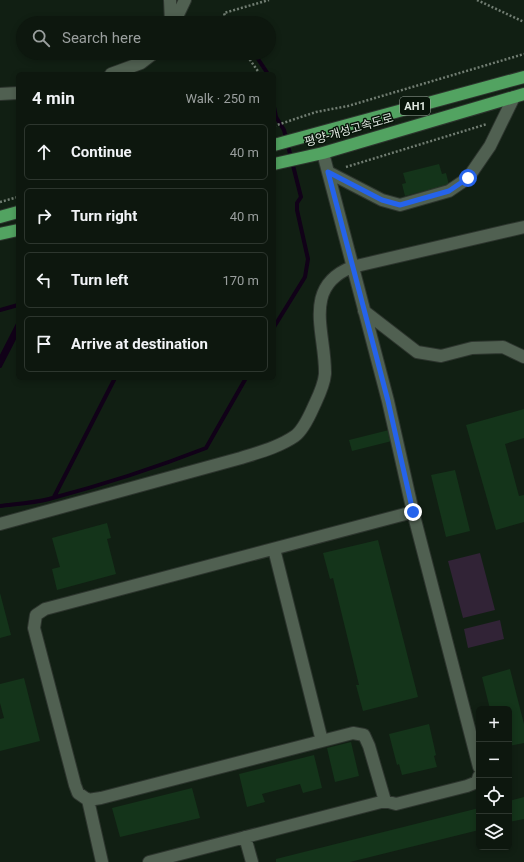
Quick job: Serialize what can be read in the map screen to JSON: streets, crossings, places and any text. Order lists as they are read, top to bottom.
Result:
{
  "streets": {
    "highway": ["AH1", "평양-개성고속도로"]
  },
  "page": {
    "search": "Search here",
    "heading": ["4 min", "Walk · 250 m"],
    "list": [
      ["Continue", "40 m"],
      ["Turn right", "40 m"],
      ["Turn left", "170 m"],
      "Arrive at destination"
    ],
    "map_buttons": ["+", "−"]
  }
}
